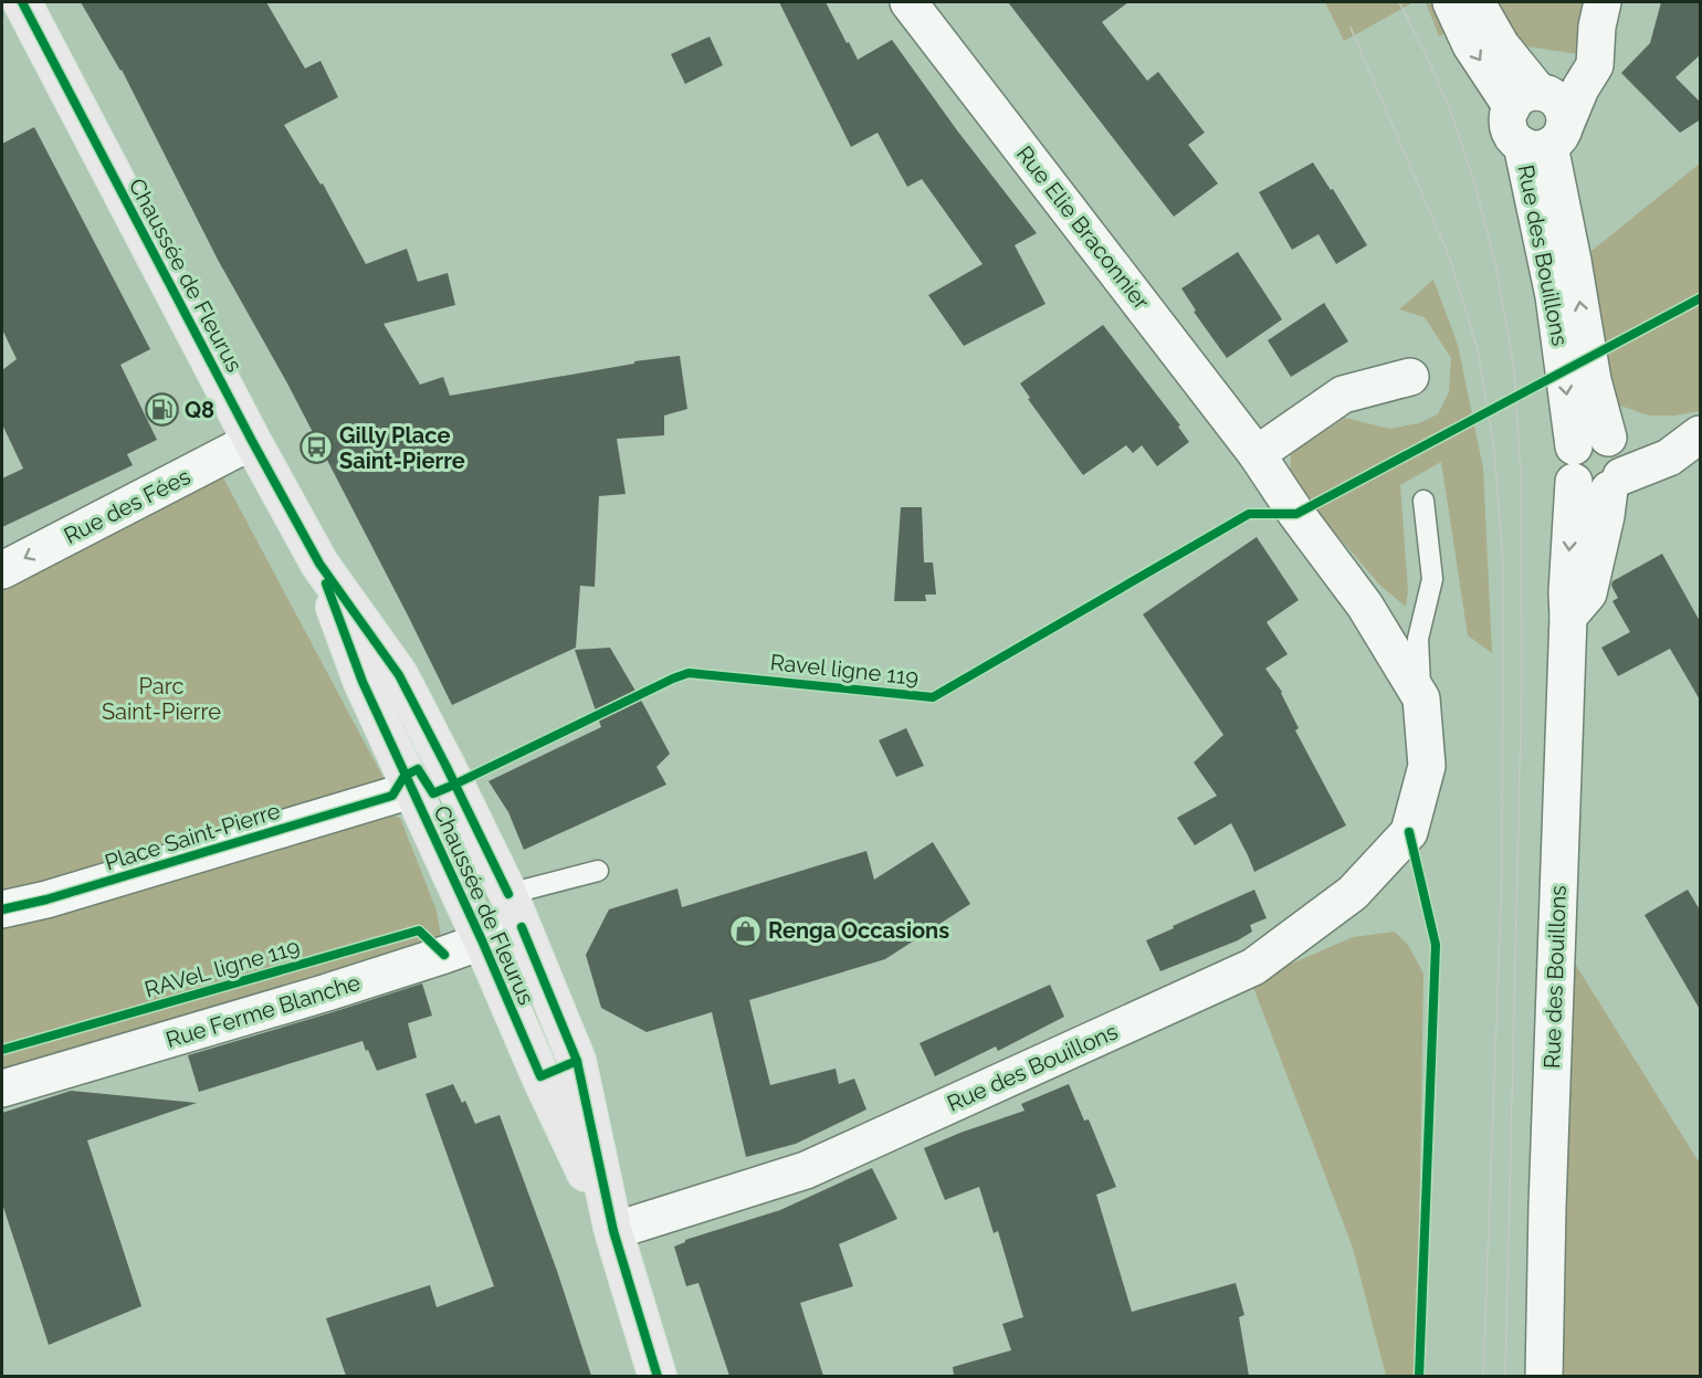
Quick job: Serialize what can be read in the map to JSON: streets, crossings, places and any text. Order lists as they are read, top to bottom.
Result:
{
  "streets": {
    "main road": ["Chaussée de Fleurus"],
    "street": [
      "Rue Elie Braconnier",
      "Rue des Bouillons",
      "Rue des Fées",
      "Place Saint-Pierre",
      "Rue Ferme Blanche"
    ],
    "cycle path": ["Ravel ligne 119", "RAVeL ligne 119"]
  },
  "crossings": [
    ["Rue Elie Braconnier", "Rue des Bouillons"],
    ["Rue des Bouillons", "Chaussée de Fleurus"],
    ["Chaussée de Fleurus", "Rue des Fées"],
    ["Chaussée de Fleurus", "Place Saint-Pierre"],
    ["Chaussée de Fleurus", "Rue Ferme Blanche"]
  ],
  "one_way": ["Rue des Fées"],
  "parks": ["Parc Saint-Pierre"],
  "places": {
    "fuel station": ["Q8"],
    "bus stop": ["Gilly Place Saint-Pierre"],
    "shop": ["Renga Occasions"]
  }
}
